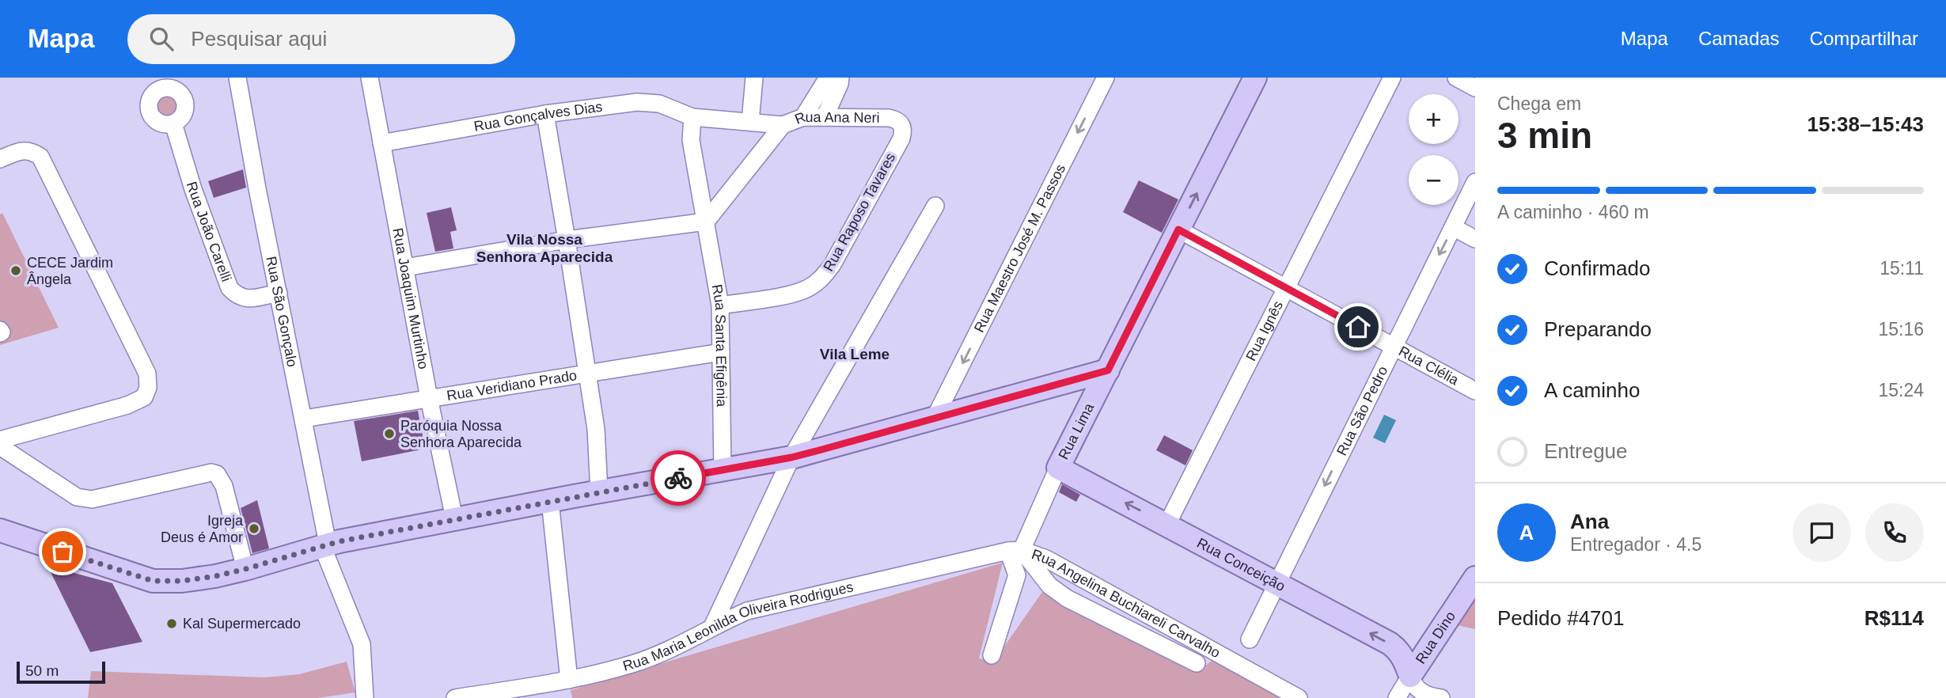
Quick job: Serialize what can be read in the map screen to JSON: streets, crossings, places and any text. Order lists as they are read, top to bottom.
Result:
{
  "streets": {
    "main road": ["Rua Lima", "Rua Conceição", "Rua Dino"],
    "street": [
      "Rua Gonçalves Dias",
      "Rua Ana Neri",
      "Rua Raposo Tavares",
      "Rua João Carelli",
      "Rua Maestro José M. Passos",
      "Rua Joaquim Murtinho",
      "Rua São Gonçalo",
      "Rua Ignês",
      "Rua Santa Efigênia",
      "Rua Clélia",
      "Rua Veridiano Prado",
      "Rua São Pedro",
      "Rua Angelina Buchiareli Carvalho",
      "Rua Maria Leonilda Oliveira Rodrigues"
    ]
  },
  "crossings": [
    ["Rua Gonçalves Dias", "Rua Ana Neri"],
    ["Rua Gonçalves Dias", "Rua Joaquim Murtinho"],
    ["Rua Gonçalves Dias", "Rua Santa Efigênia"],
    ["Rua Ana Neri", "Rua Raposo Tavares"],
    ["Rua Ana Neri", "Rua Santa Efigênia"],
    ["Rua Raposo Tavares", "Rua Santa Efigênia"],
    ["Rua João Carelli", "Rua São Gonçalo"],
    ["Rua Joaquim Murtinho", "Rua Veridiano Prado"],
    ["Rua São Gonçalo", "Rua Veridiano Prado"],
    ["Rua Ignês", "Rua Clélia"],
    ["Rua Ignês", "Rua Conceição"],
    ["Rua Santa Efigênia", "Rua Veridiano Prado"],
    ["Rua Clélia", "Rua São Pedro"],
    ["Rua Clélia", "Rua Lima"],
    ["Rua São Pedro", "Rua Conceição"],
    ["Rua Lima", "Rua Conceição"],
    ["Rua Lima", "Rua Angelina Buchiareli Carvalho"],
    ["Rua Lima", "Rua Maria Leonilda Oliveira Rodrigues"],
    ["Rua Conceição", "Rua Dino"],
    ["Rua Angelina Buchiareli Carvalho", "Rua Maria Leonilda Oliveira Rodrigues"]
  ],
  "one_way": ["Rua São Pedro", "Rua Conceição"],
  "districts": ["Vila Nossa Senhora Aparecida", "Vila Leme"],
  "places": [
    "CECE Jardim Ângela",
    "Paróquia Nossa Senhora Aparecida",
    "Igreja Deus é Amor",
    "Kal Supermercado"
  ],
  "scale_bar": "50 m",
  "page": {
    "header": "Mapa",
    "search": "Pesquisar aqui",
    "nav": ["Mapa", "Camadas", "Compartilhar"],
    "heading": ["3 min", "Chega em", "15:38–15:43"],
    "panel": [
      "Ana",
      "Entregador · 4.5",
      "Pedido #4701",
      "R$114"
    ],
    "map_buttons": ["+", "−"],
    "bar": "A caminho · 460 m",
    "list": [
      ["Confirmado", "15:11"],
      ["Preparando", "15:16"],
      ["A caminho", "15:24"],
      "Entregue"
    ],
    "round": "A",
    "scale": "50 m"
  }
}
